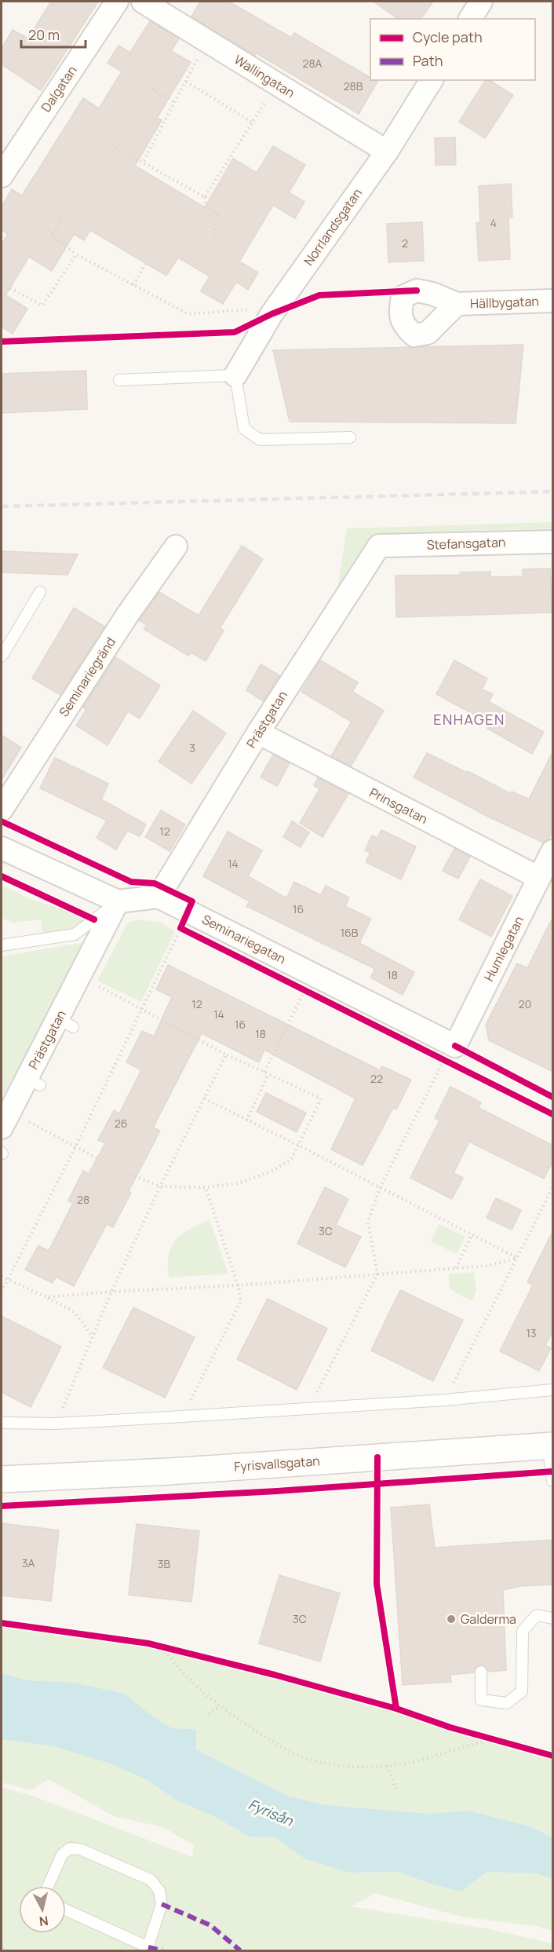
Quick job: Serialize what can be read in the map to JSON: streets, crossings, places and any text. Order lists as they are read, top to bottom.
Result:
{
  "streets": {
    "street": [
      "Wallingatan",
      "Dalgatan",
      "Norrlandsgatan",
      "Hällbygatan",
      "Stefansgatan",
      "Seminariegränd",
      "Prästgatan",
      "Prinsgatan",
      "Seminariegatan",
      "Humlegatan",
      "Fyrisvallsgatan"
    ]
  },
  "crossings": [
    ["Wallingatan", "Norrlandsgatan"],
    ["Stefansgatan", "Prästgatan"],
    ["Prästgatan", "Prinsgatan"],
    ["Prästgatan", "Seminariegatan"],
    ["Prinsgatan", "Humlegatan"],
    ["Seminariegatan", "Humlegatan"]
  ],
  "districts": ["ENHAGEN"],
  "water": ["Fyrisån"],
  "places": ["Galderma"],
  "house_numbers": [
    "28A",
    "28B",
    "4",
    "2",
    "3",
    "12",
    "14",
    "16",
    "16B",
    "18",
    "12",
    "20",
    "14",
    "16",
    "18",
    "22",
    "26",
    "28",
    "3C",
    "13",
    "3A",
    "3B",
    "3C"
  ],
  "legend": ["Cycle path", "Path"],
  "scale_bar": "20 m",
  "north": "bottom"
}
